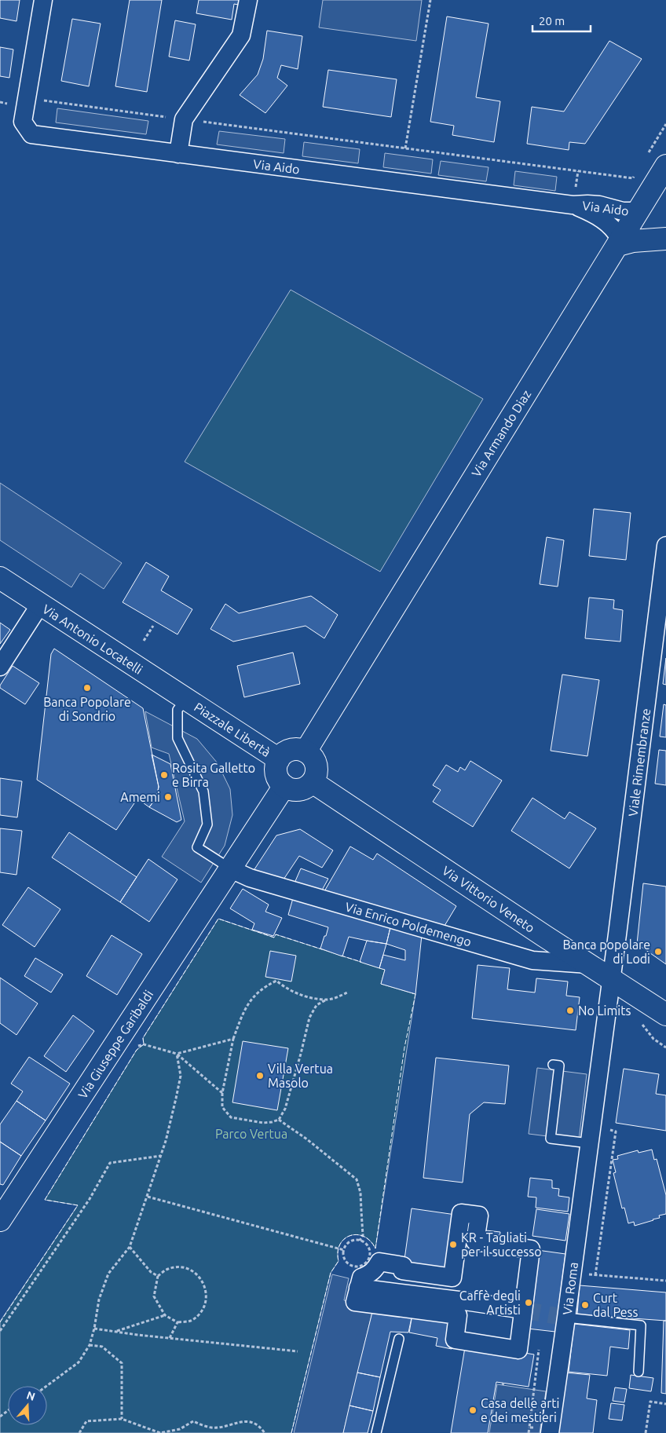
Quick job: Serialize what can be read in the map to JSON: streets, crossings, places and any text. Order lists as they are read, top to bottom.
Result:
{
  "streets": {
    "main road": [
      "Via Armando Diaz",
      "Via Antonio Locatelli",
      "Piazzale Libertà",
      "Via Vittorio Veneto",
      "Via Giuseppe Garibaldi"
    ],
    "street": [
      "Via Aido",
      "Viale Rimembranze",
      "Via Enrico Poldemengo",
      "Via Roma"
    ]
  },
  "crossings": [
    ["Via Aido", "Via Armando Diaz"],
    ["Via Armando Diaz", "Piazzale Libertà"],
    ["Via Armando Diaz", "Via Vittorio Veneto"],
    ["Via Antonio Locatelli", "Piazzale Libertà"],
    ["Piazzale Libertà", "Via Vittorio Veneto"],
    ["Viale Rimembranze", "Via Vittorio Veneto"],
    ["Viale Rimembranze", "Via Roma"],
    ["Via Vittorio Veneto", "Via Enrico Poldemengo"],
    ["Via Vittorio Veneto", "Via Roma"],
    ["Via Enrico Poldemengo", "Via Giuseppe Garibaldi"]
  ],
  "parks": ["Parco Vertua"],
  "places": [
    "Banca Popolare di Sondrio",
    "Rosita Galletto e Birra",
    "Amemi",
    "Banca popolare di Lodi",
    "No Limits",
    "Villa Vertua Masolo",
    "KR - Tagliati per il successo",
    "Caffè degli Artisti",
    "Curt dal Pess",
    "Casa delle arti e dei mestieri"
  ],
  "scale_bar": "20 m",
  "north": "top"
}
